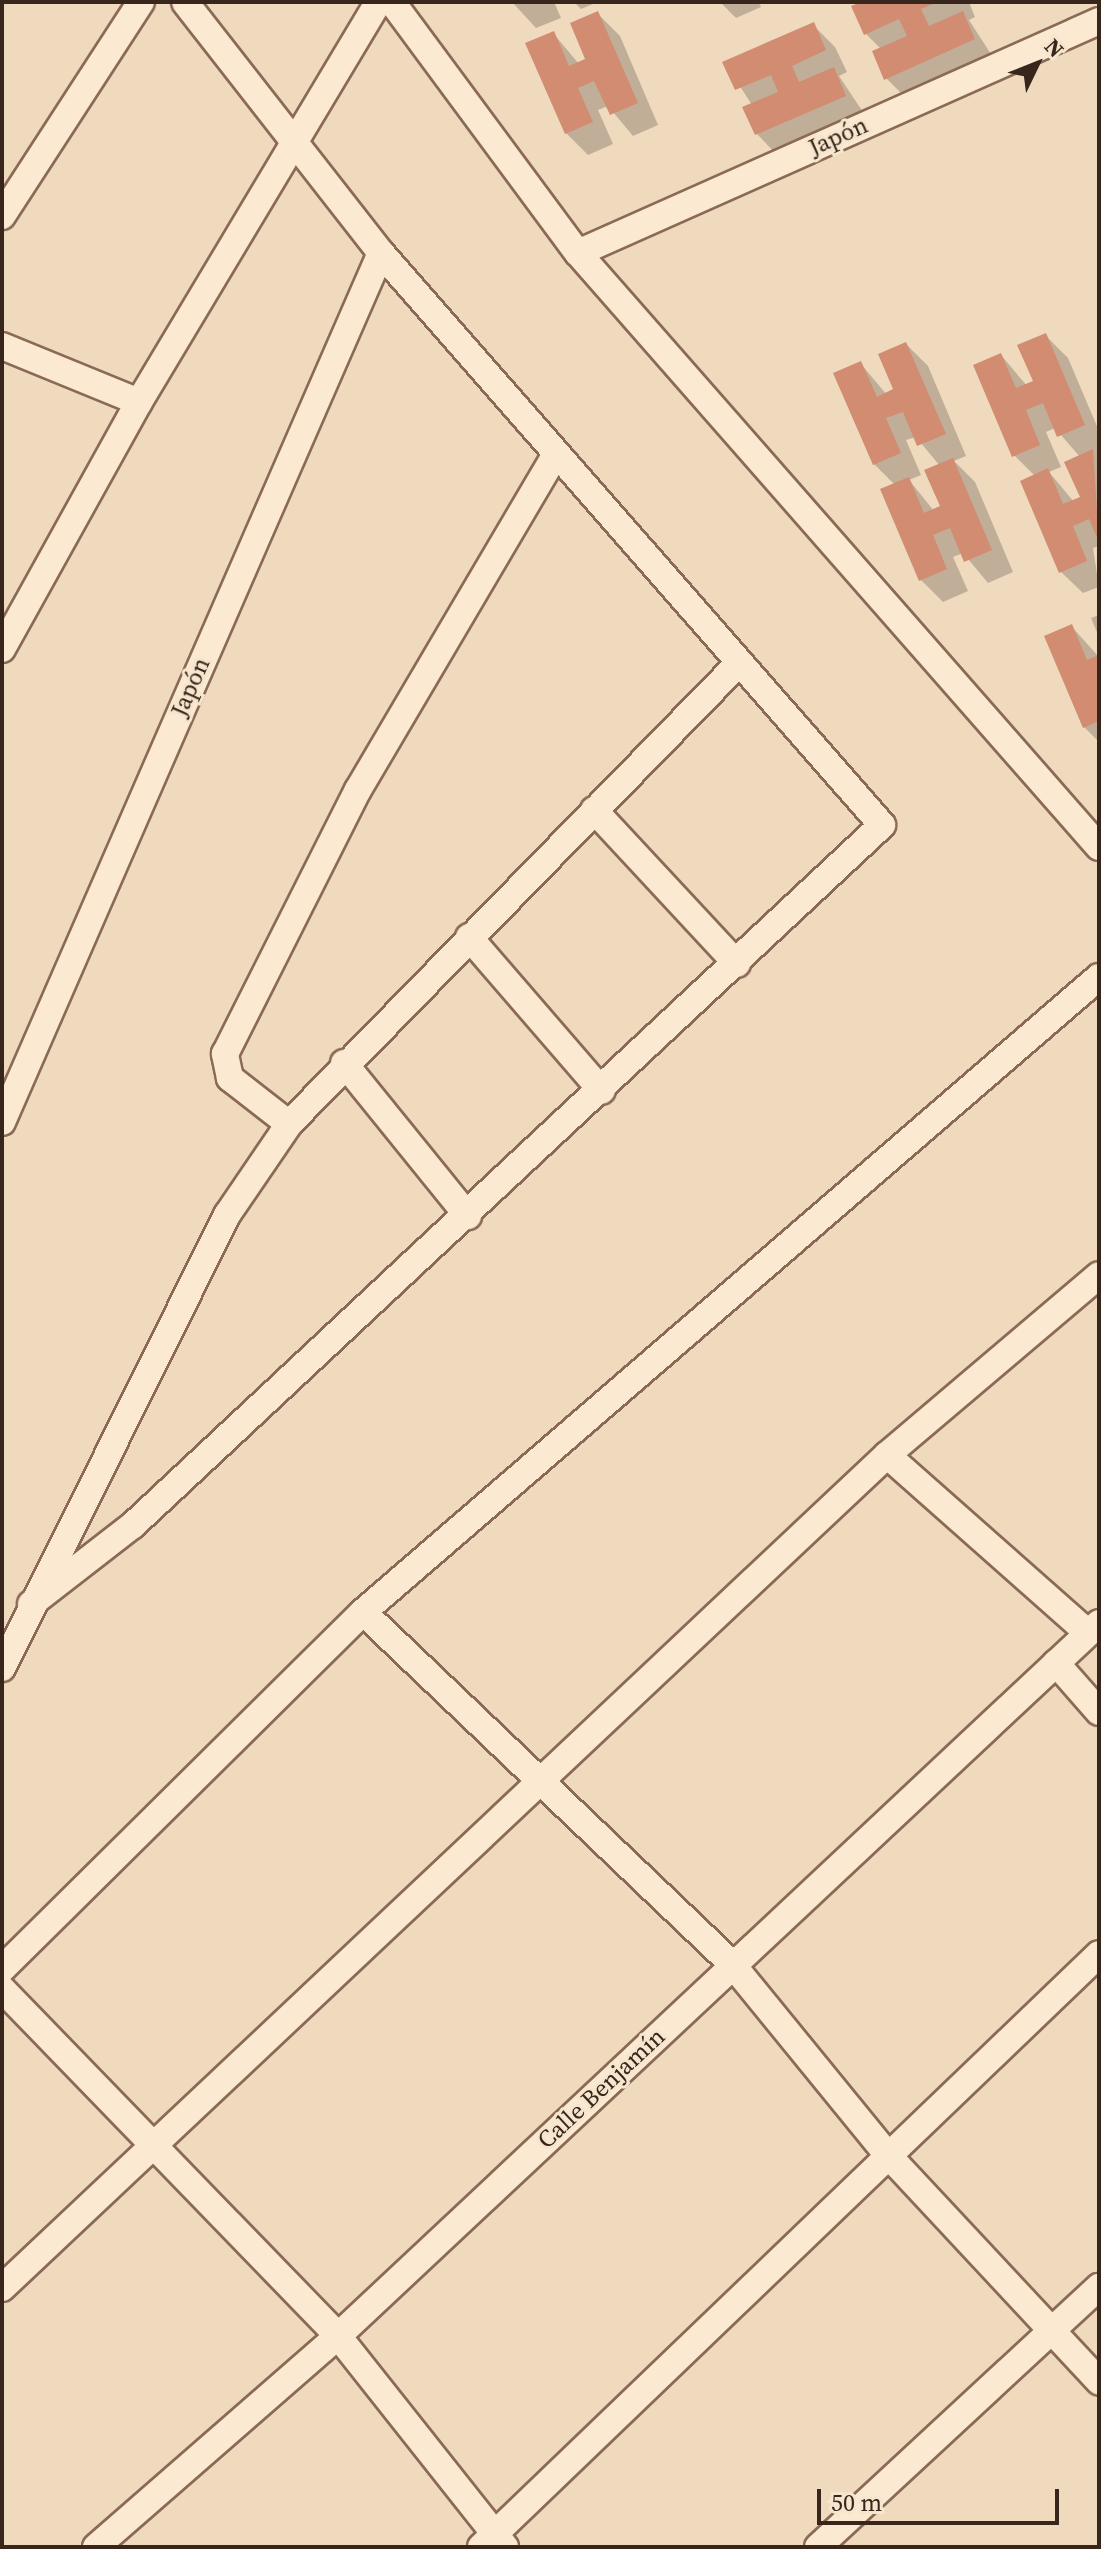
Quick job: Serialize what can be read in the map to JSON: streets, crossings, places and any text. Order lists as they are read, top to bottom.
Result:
{
  "streets": {
    "street": ["Japón", "Calle Benjamín"]
  },
  "scale_bar": "50 m",
  "north": "top right"
}
